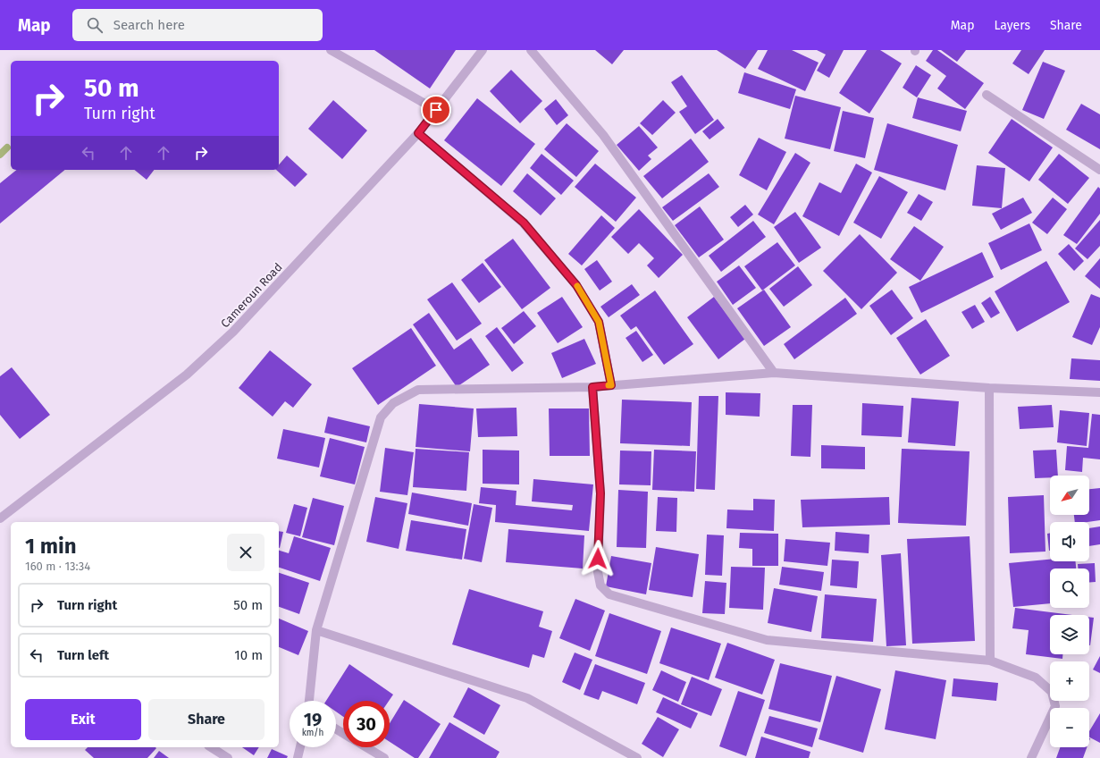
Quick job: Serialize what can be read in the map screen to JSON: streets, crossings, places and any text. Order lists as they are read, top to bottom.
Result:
{
  "streets": {
    "street": ["Cameroun Road"]
  },
  "north": "bottom left",
  "page": {
    "header": "Map",
    "search": "Search here",
    "nav": ["Map", "Layers", "Share"],
    "turn": ["50 m", "Turn right"],
    "map_buttons": ["+", "−"],
    "heading": ["1 min", "160 m · 13:34"],
    "list": [
      {
        "name": "Turn right",
        "value": "50 m"
      },
      {
        "name": "Turn left",
        "value": "10 m"
      }
    ],
    "buttons": ["Exit", "Share"],
    "speed": "19 km/h",
    "limit": "30"
  }
}
